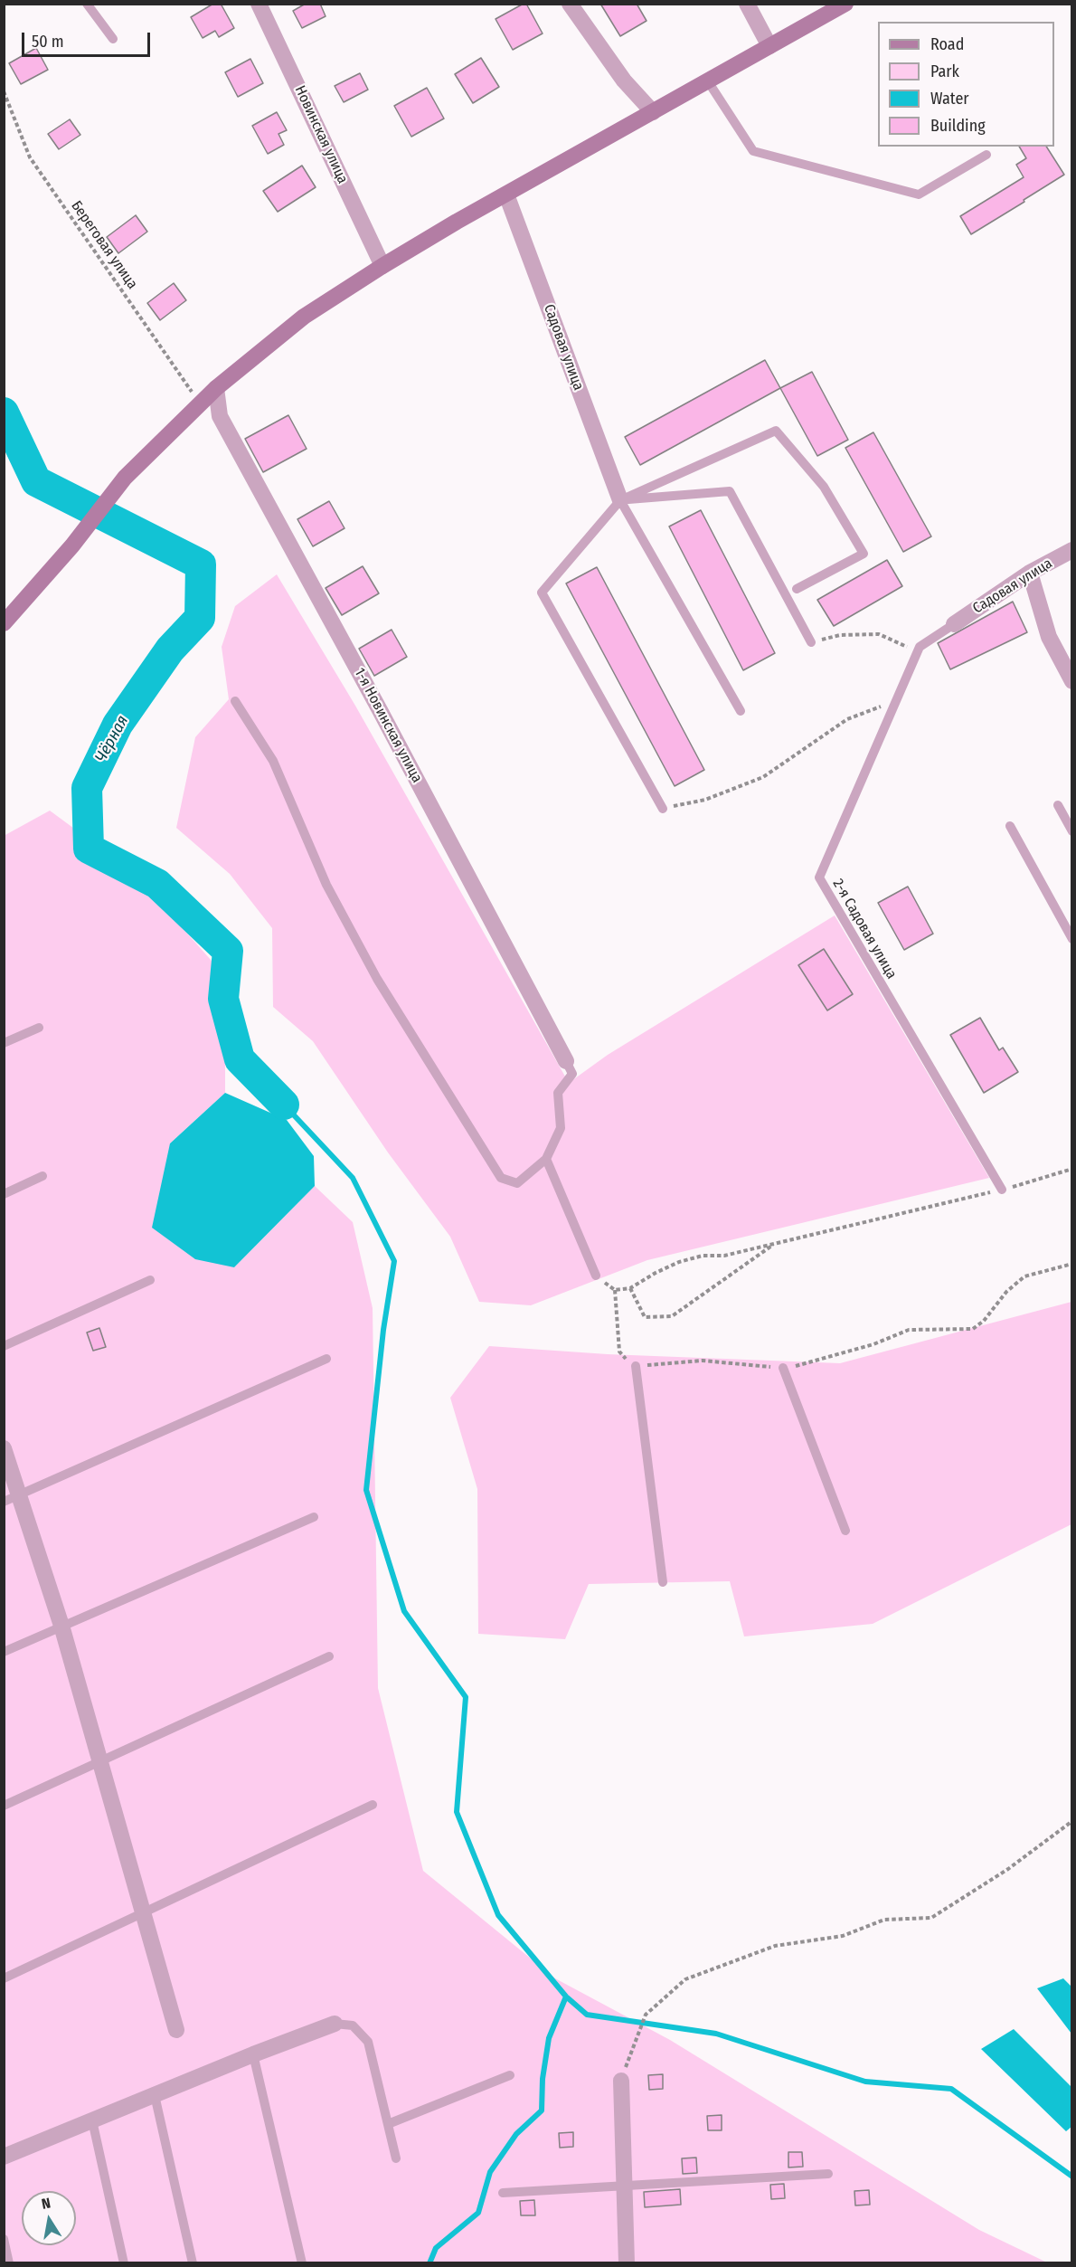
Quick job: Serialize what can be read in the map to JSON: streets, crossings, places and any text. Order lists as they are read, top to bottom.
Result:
{
  "streets": {
    "street": ["Новинская улица", "Садовая улица", "1-я Новинская улица"],
    "lane": ["2-я Садовая улица"],
    "path": ["Береговая улица"]
  },
  "crossings": [
    ["Садовая улица", "2-я Садовая улица"]
  ],
  "water": ["Чёрная"],
  "legend": [
    "Road",
    "Park",
    "Water",
    "Building"
  ],
  "scale_bar": "50 m",
  "north": "top"
}
